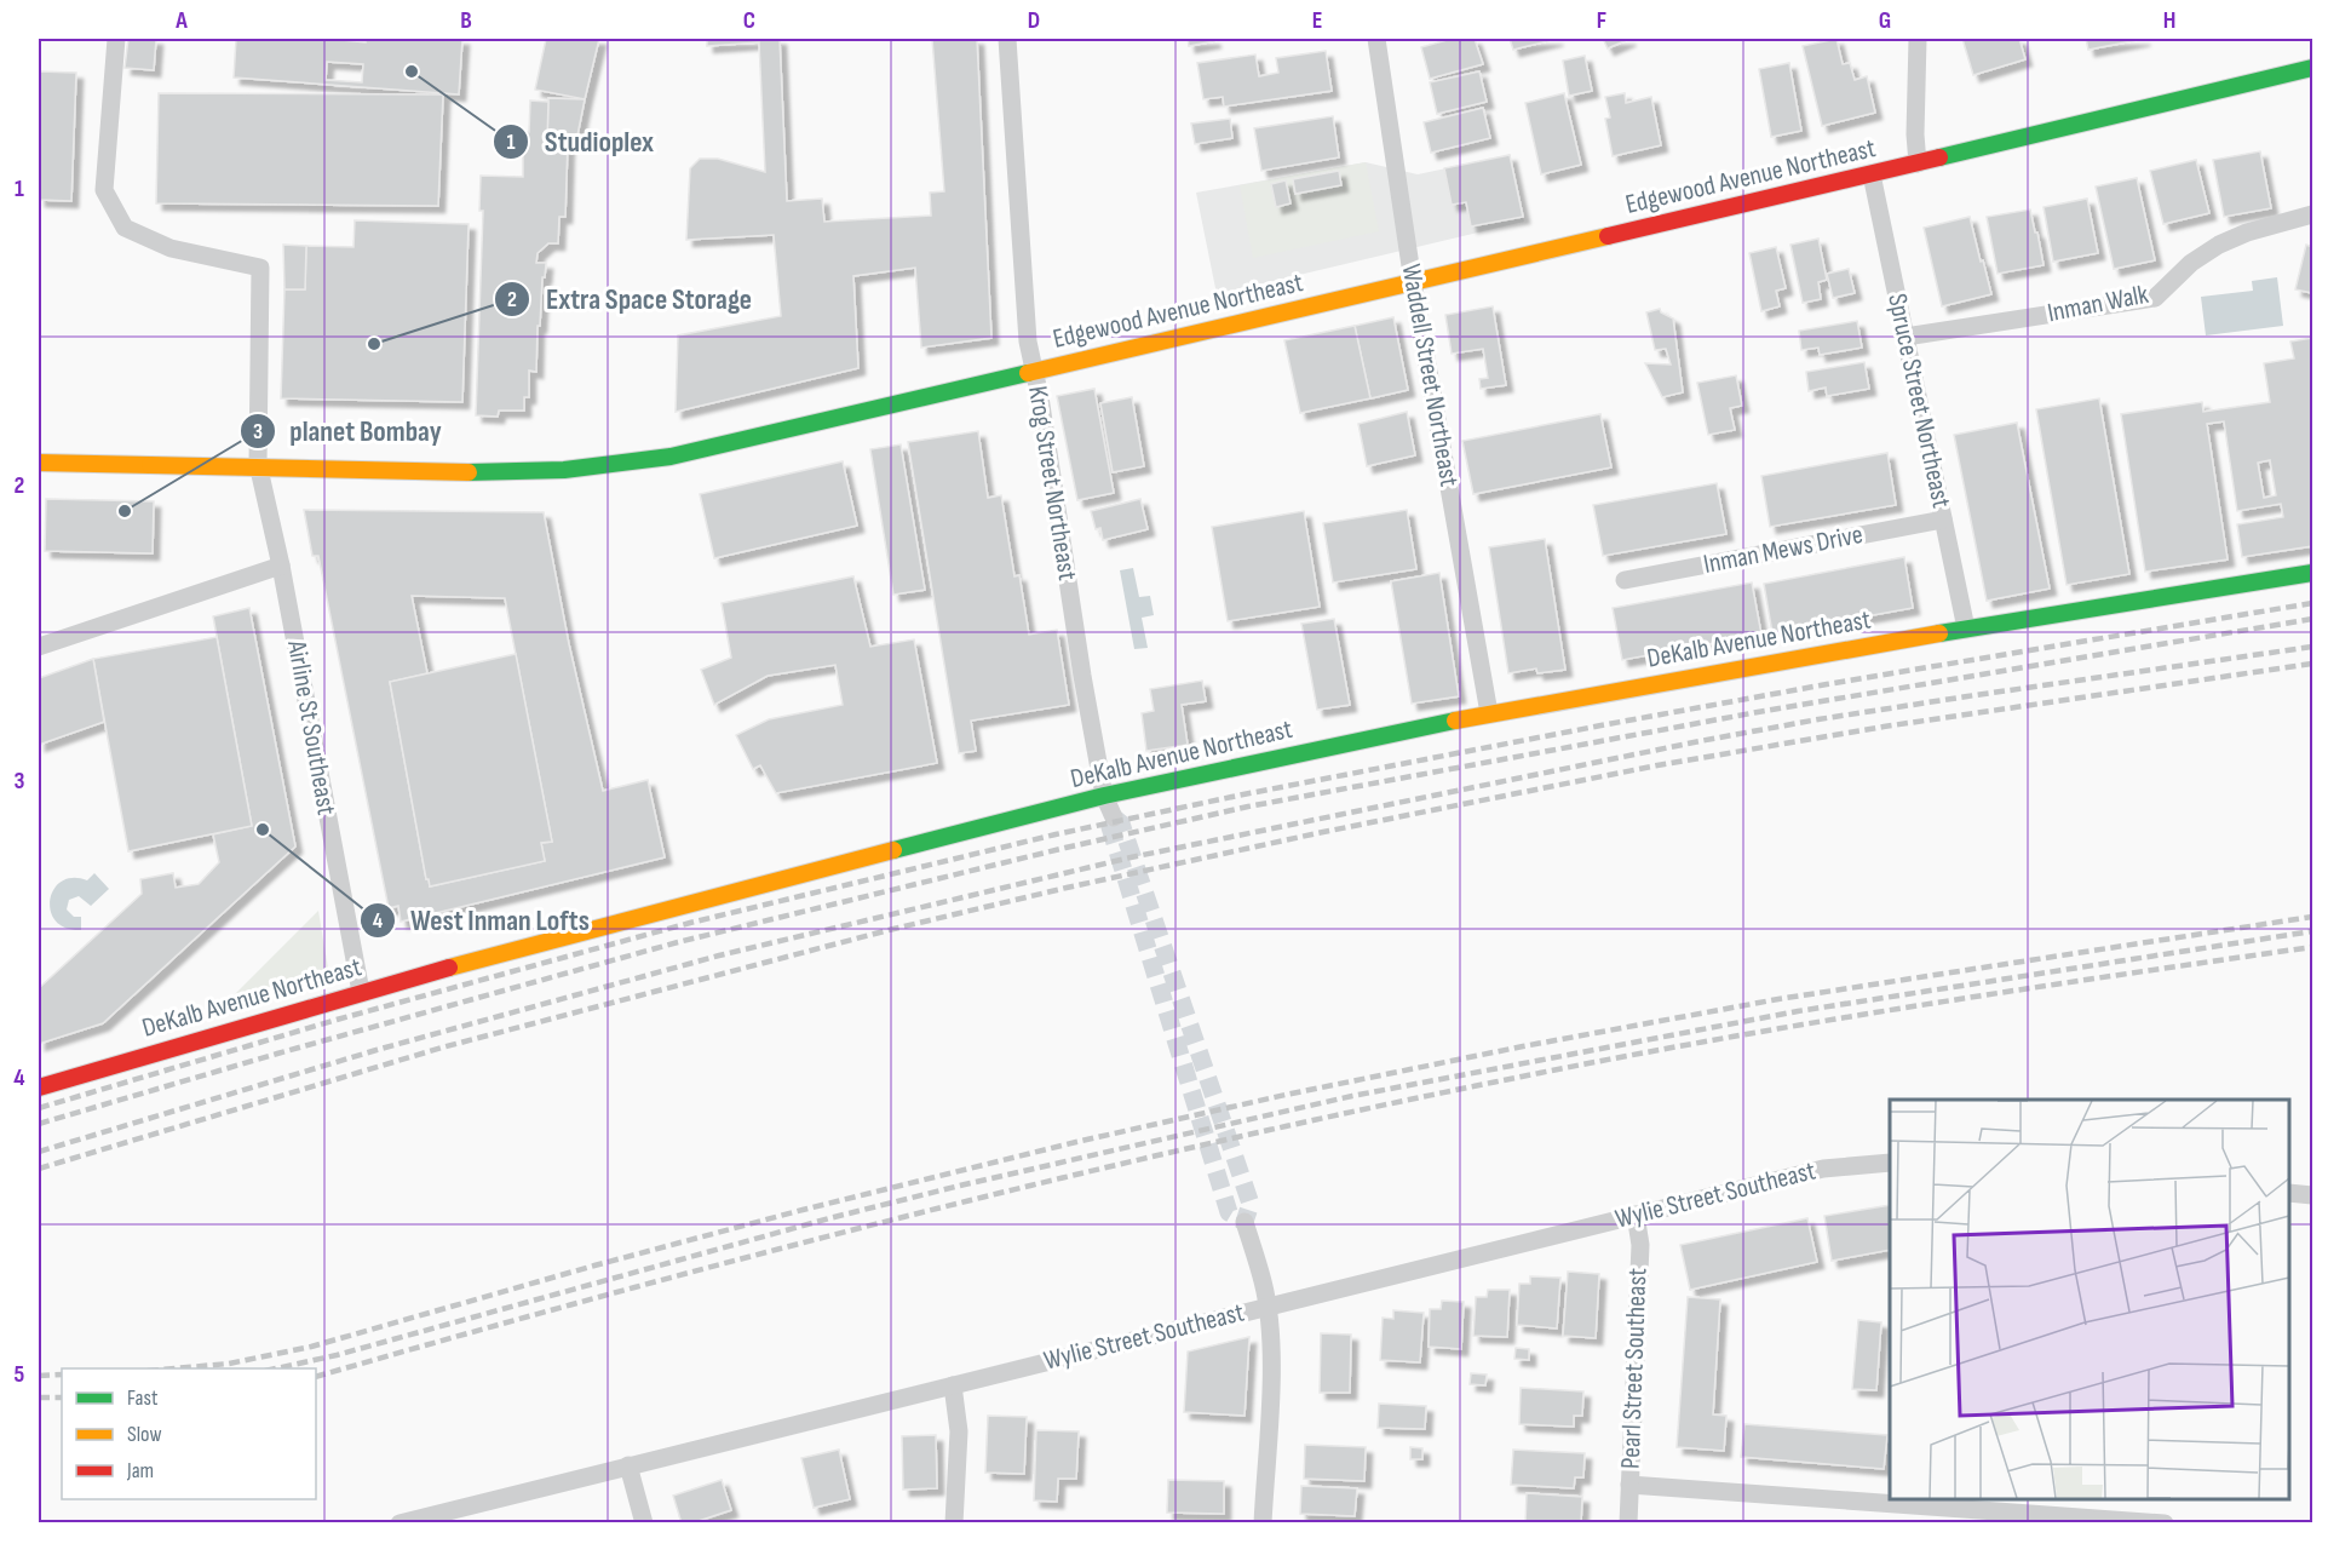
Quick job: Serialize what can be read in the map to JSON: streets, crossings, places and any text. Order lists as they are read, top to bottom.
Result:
{
  "streets": {
    "main road": ["Edgewood Avenue Northeast", "DeKalb Avenue Northeast"],
    "street": [
      "Inman Walk",
      "Waddell Street Northeast",
      "Spruce Street Northeast",
      "Krog Street Northeast",
      "Inman Mews Drive",
      "Airline St Southeast",
      "Wylie Street Southeast",
      "Pearl Street Southeast"
    ]
  },
  "crossings": [
    ["Edgewood Avenue Northeast", "Waddell Street Northeast"],
    ["Edgewood Avenue Northeast", "Spruce Street Northeast"],
    ["Edgewood Avenue Northeast", "Krog Street Northeast"],
    ["Inman Walk", "Spruce Street Northeast"],
    ["Waddell Street Northeast", "DeKalb Avenue Northeast"],
    ["Spruce Street Northeast", "Inman Mews Drive"],
    ["Spruce Street Northeast", "DeKalb Avenue Northeast"],
    ["Krog Street Northeast", "DeKalb Avenue Northeast"],
    ["DeKalb Avenue Northeast", "Airline St Southeast"],
    ["Wylie Street Southeast", "Pearl Street Southeast"]
  ],
  "places": [
    "Studioplex",
    "Extra Space Storage",
    "planet Bombay",
    "West Inman Lofts"
  ],
  "legend": ["Fast", "Slow", "Jam"],
  "grid": {
    "columns": [
      "A",
      "B",
      "C",
      "D",
      "E",
      "F",
      "G",
      "H"
    ],
    "rows": [
      "1",
      "2",
      "3",
      "4",
      "5"
    ]
  }
}
